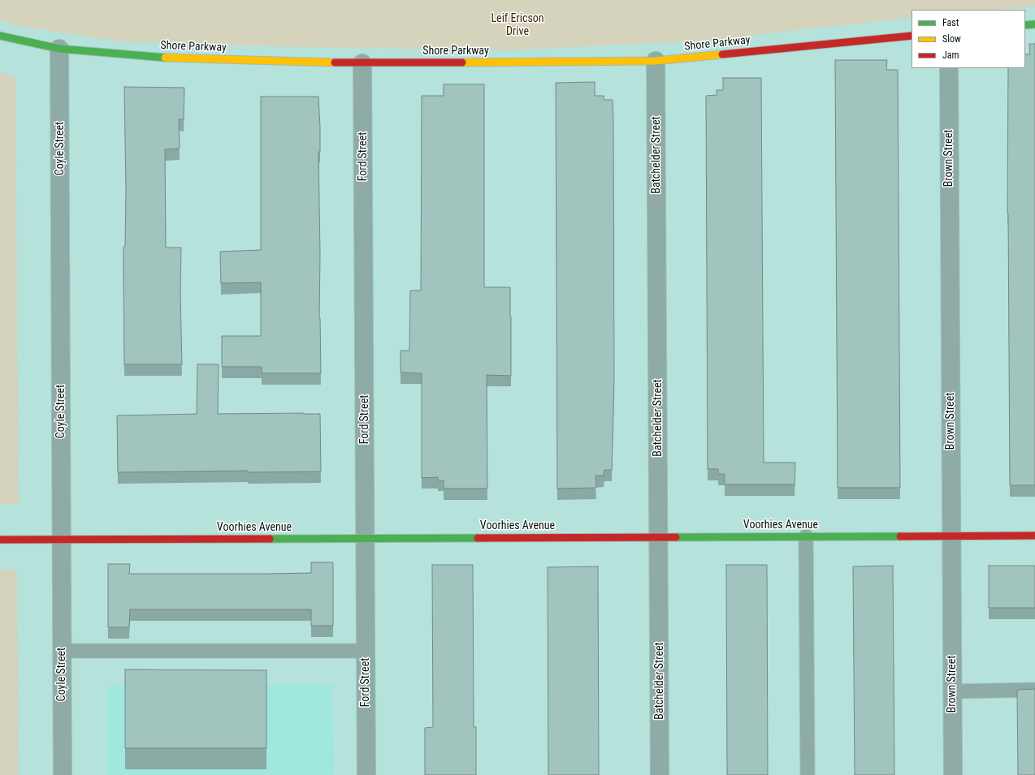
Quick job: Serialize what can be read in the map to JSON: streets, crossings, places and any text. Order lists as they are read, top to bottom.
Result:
{
  "streets": {
    "street": [
      "Shore Parkway",
      "Coyle Street",
      "Batchelder Street",
      "Ford Street",
      "Brown Street",
      "Voorhies Avenue"
    ]
  },
  "crossings": [
    ["Shore Parkway", "Coyle Street"],
    ["Shore Parkway", "Batchelder Street"],
    ["Shore Parkway", "Ford Street"],
    ["Coyle Street", "Voorhies Avenue"],
    ["Batchelder Street", "Voorhies Avenue"],
    ["Ford Street", "Voorhies Avenue"],
    ["Brown Street", "Voorhies Avenue"]
  ],
  "parks": ["Leif Ericson Drive"],
  "legend": ["Fast", "Slow", "Jam"]
}
